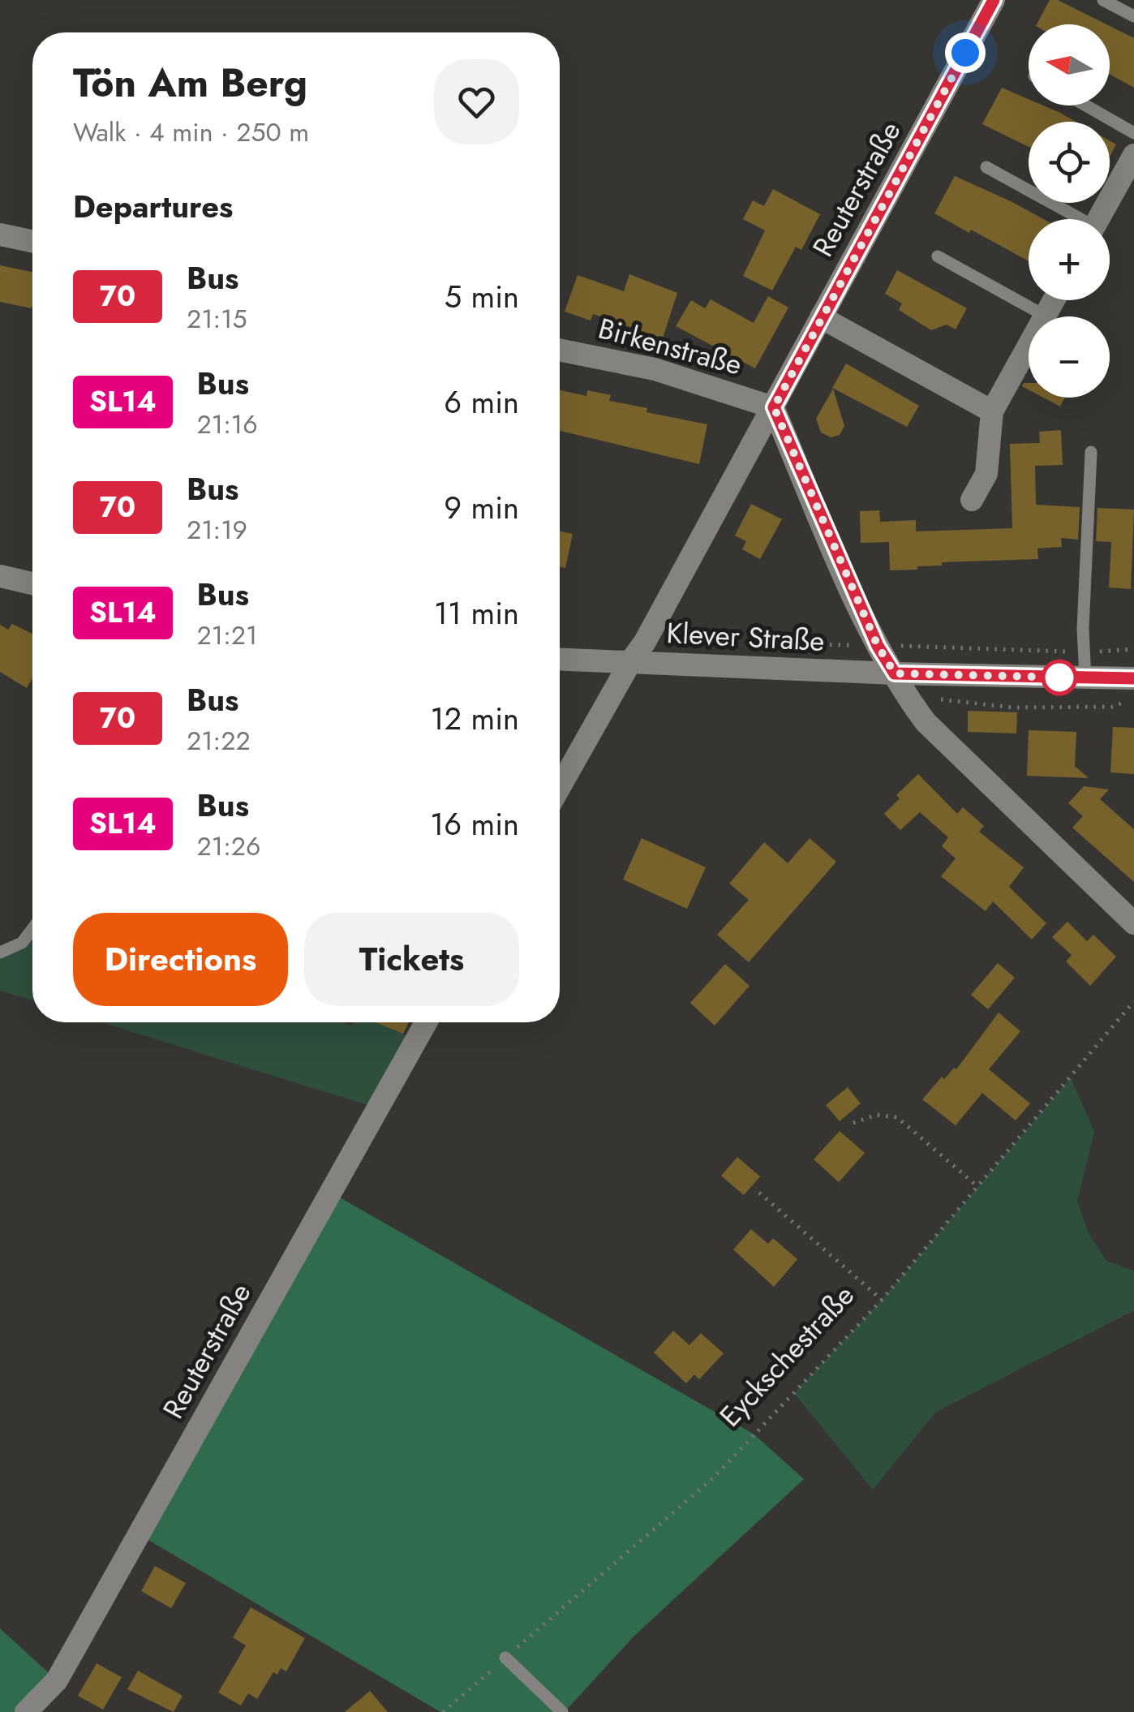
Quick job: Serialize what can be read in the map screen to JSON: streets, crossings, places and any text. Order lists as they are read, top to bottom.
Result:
{
  "streets": {
    "street": ["Reuterstraße", "Birkenstraße", "Klever Straße"],
    "path": ["Eyckschestraße"]
  },
  "crossings": [
    ["Reuterstraße", "Birkenstraße"],
    ["Reuterstraße", "Klever Straße"]
  ],
  "lines": ["bus line 70"],
  "north": "left",
  "page": {
    "map_buttons": ["+", "−"],
    "heading": [
      ["Tön Am Berg", "Walk · 4 min · 250 m"],
      "Departures"
    ],
    "list": [
      {
        "mark": "70",
        "name": "Bus",
        "note": "21:15",
        "value": "5 min"
      },
      {
        "mark": "SL14",
        "name": "Bus",
        "note": "21:16",
        "value": "6 min"
      },
      {
        "mark": "70",
        "name": "Bus",
        "note": "21:19",
        "value": "9 min"
      },
      {
        "mark": "SL14",
        "name": "Bus",
        "note": "21:21",
        "value": "11 min"
      },
      {
        "mark": "70",
        "name": "Bus",
        "note": "21:22",
        "value": "12 min"
      },
      {
        "mark": "SL14",
        "name": "Bus",
        "note": "21:26",
        "value": "16 min"
      }
    ],
    "buttons": ["Directions", "Tickets"]
  }
}
